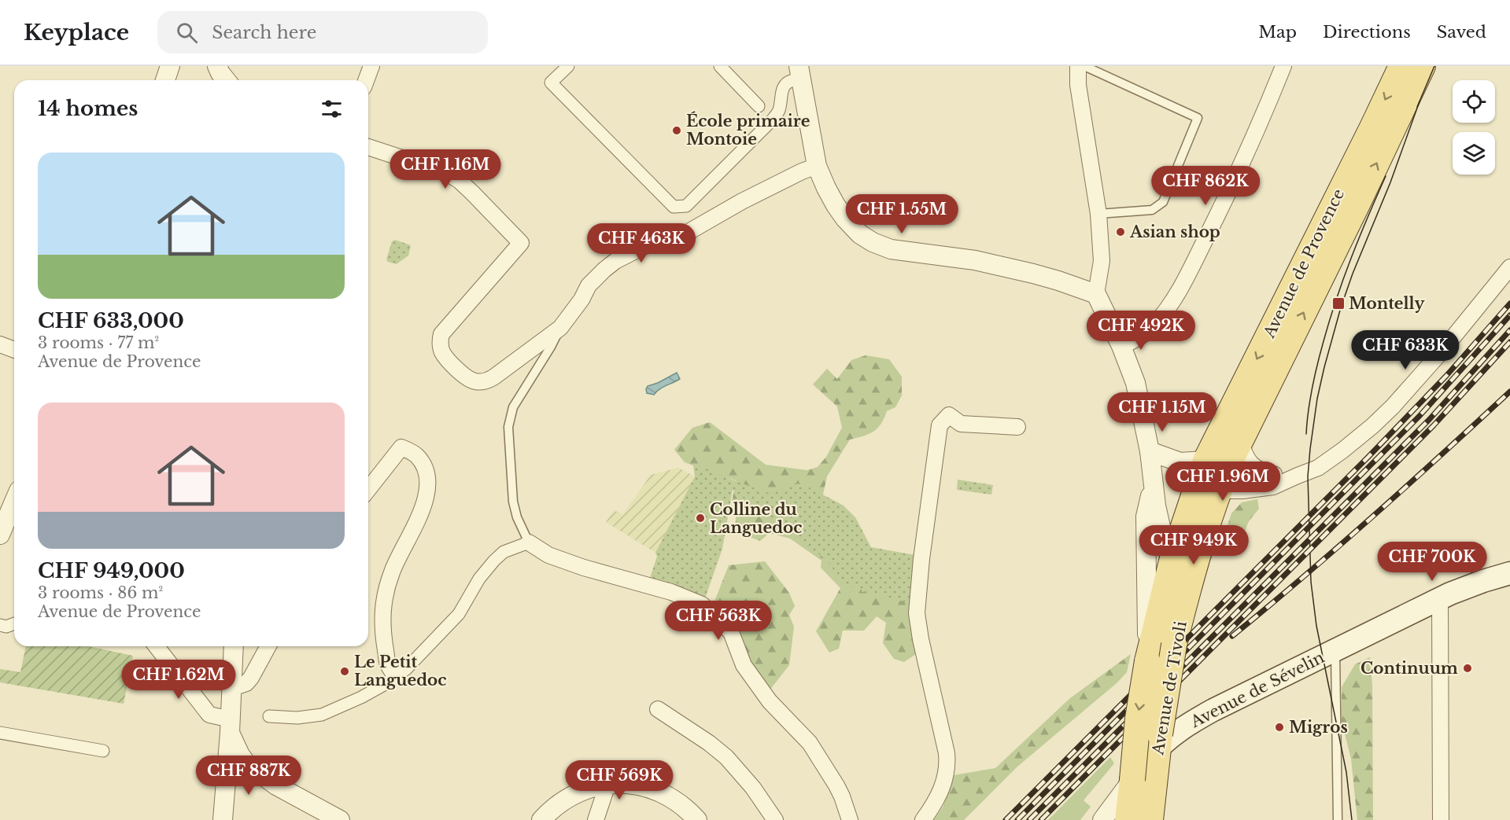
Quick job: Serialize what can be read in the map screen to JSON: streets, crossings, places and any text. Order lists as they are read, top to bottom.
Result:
{
  "streets": {
    "main road": ["Avenue de Provence", "Avenue de Tivoli", "Avenue de Sévelin"]
  },
  "crossings": [
    ["Avenue de Provence", "Avenue de Tivoli"],
    ["Avenue de Tivoli", "Avenue de Sévelin"]
  ],
  "places": {
    "other": [
      "École primaire Montoie",
      "Asian shop",
      "Colline du Languedoc",
      "Continuum",
      "Le Petit Languedoc",
      "Migros"
    ],
    "transit": ["Montelly"]
  },
  "page": {
    "header": "Keyplace",
    "search": "Search here",
    "nav": ["Map", "Directions", "Saved"],
    "heading": "14 homes",
    "list": [
      {
        "name": "CHF 633,000",
        "note": "3 rooms · 77 m² · Avenue de Provence"
      },
      {
        "name": "CHF 949,000",
        "note": "3 rooms · 86 m² · Avenue de Provence"
      }
    ],
    "price": [
      "CHF 1.16M",
      "CHF 862K",
      "CHF 1.55M",
      "CHF 463K",
      "CHF 492K",
      "CHF 633K",
      "CHF 1.15M",
      "CHF 1.96M",
      "CHF 949K",
      "CHF 700K",
      "CHF 563K",
      "CHF 1.62M",
      "CHF 887K",
      "CHF 569K"
    ]
  }
}
